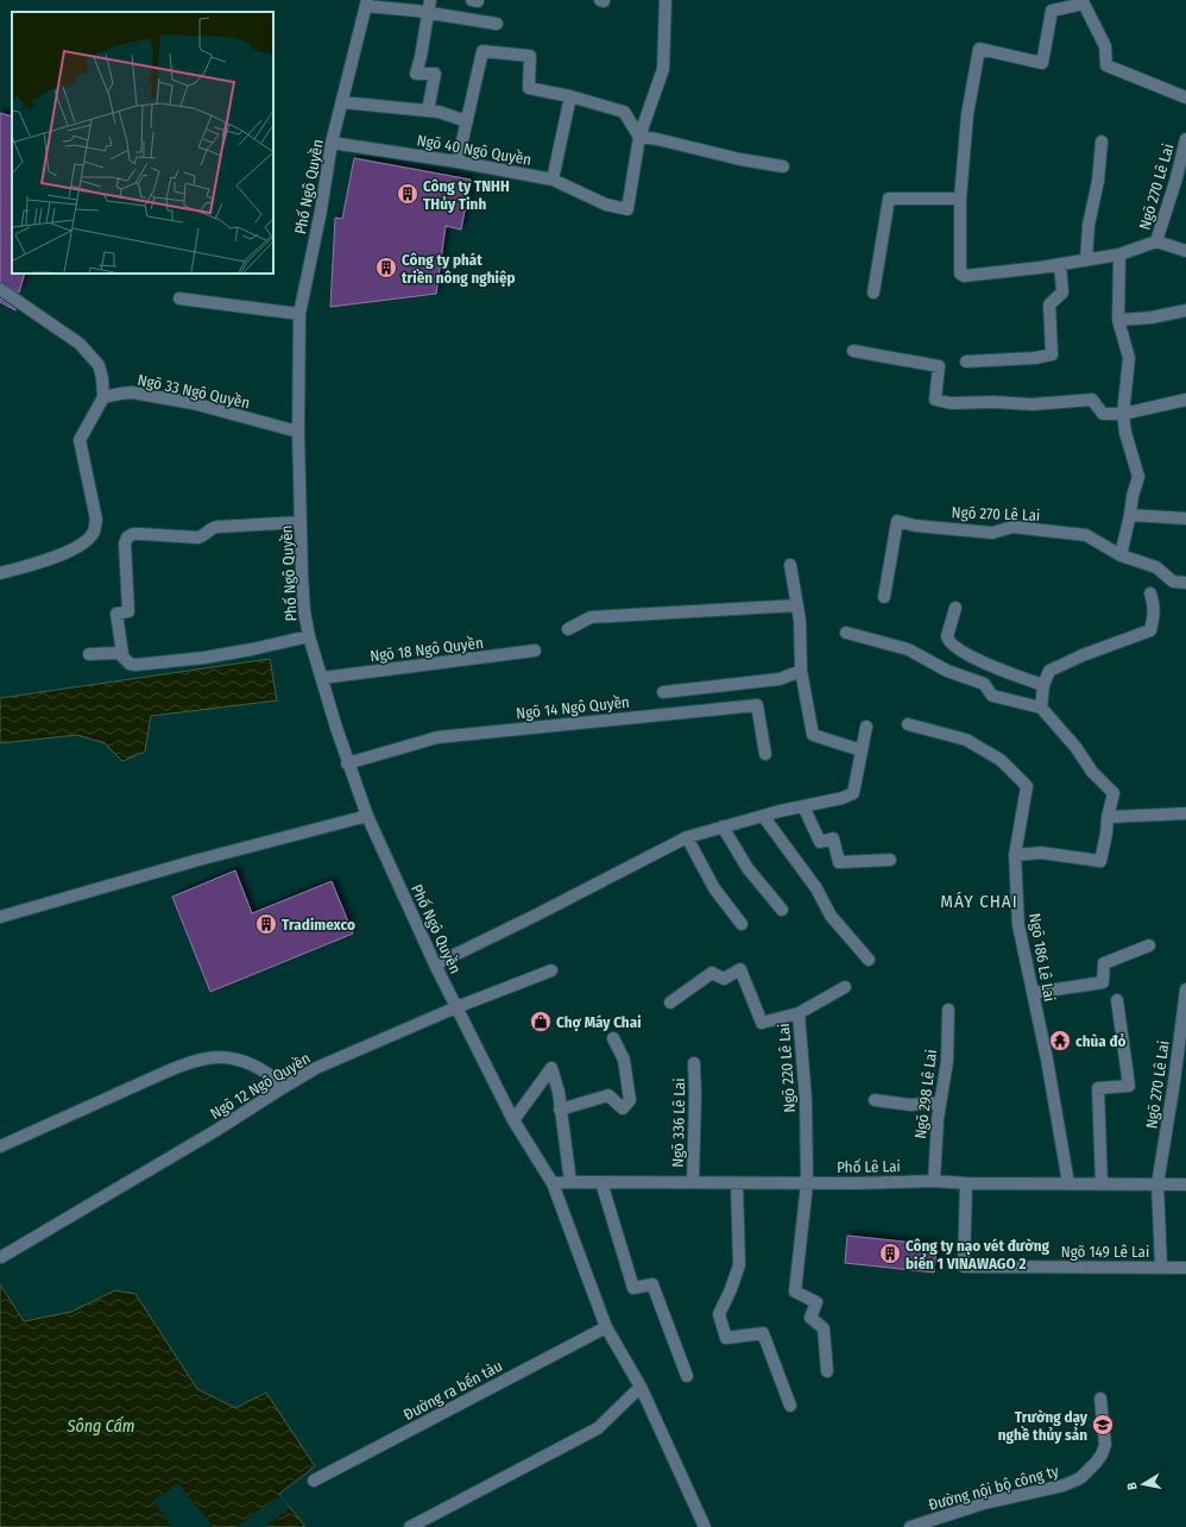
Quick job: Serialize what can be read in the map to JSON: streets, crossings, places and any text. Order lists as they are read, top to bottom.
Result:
{
  "streets": {
    "street": [
      "Ngõ 40 Ngô Quyền",
      "Phố Ngô Quyền",
      "Ngõ 270 Lê Lai",
      "Ngõ 33 Ngô Quyền",
      "Ngõ 18 Ngô Quyền",
      "Ngõ 14 Ngô Quyền",
      "Ngõ 186 Lê Lai",
      "Ngõ 220 Lê Lai",
      "Ngõ 12 Ngô Quyền",
      "Ngõ 298 Lê Lai",
      "Ngõ 336 Lê Lai",
      "Phố Lê Lai",
      "Ngõ 149 Lê Lai",
      "Đường ra bến tàu",
      "Đường nội bộ công ty"
    ]
  },
  "crossings": [
    ["Ngõ 40 Ngô Quyền", "Phố Ngô Quyền"],
    ["Phố Ngô Quyền", "Ngõ 33 Ngô Quyền"],
    ["Phố Ngô Quyền", "Ngõ 18 Ngô Quyền"],
    ["Phố Ngô Quyền", "Ngõ 14 Ngô Quyền"],
    ["Phố Ngô Quyền", "Ngõ 12 Ngô Quyền"],
    ["Phố Ngô Quyền", "Phố Lê Lai"],
    ["Phố Ngô Quyền", "Đường ra bến tàu"],
    ["Ngõ 270 Lê Lai", "Phố Lê Lai"],
    ["Ngõ 270 Lê Lai", "Ngõ 149 Lê Lai"],
    ["Ngõ 186 Lê Lai", "Phố Lê Lai"],
    ["Ngõ 220 Lê Lai", "Phố Lê Lai"],
    ["Ngõ 298 Lê Lai", "Phố Lê Lai"],
    ["Ngõ 336 Lê Lai", "Phố Lê Lai"],
    ["Phố Lê Lai", "Ngõ 149 Lê Lai"]
  ],
  "districts": ["MÁY CHAI"],
  "water": ["Sông Cấm"],
  "places": {
    "building": [
      "Công ty TNHH THủy Tinh",
      "Công ty phát triền nông nghiệp",
      "Tradimexco",
      "Công ty nạo vét đường biển 1 VINAWAGO 2"
    ],
    "shop": ["Chợ Máy Chai"],
    "temple": ["chùa đỏ"],
    "school or university": ["Trường dạy nghề thủy sản"]
  },
  "north": "left"
}
